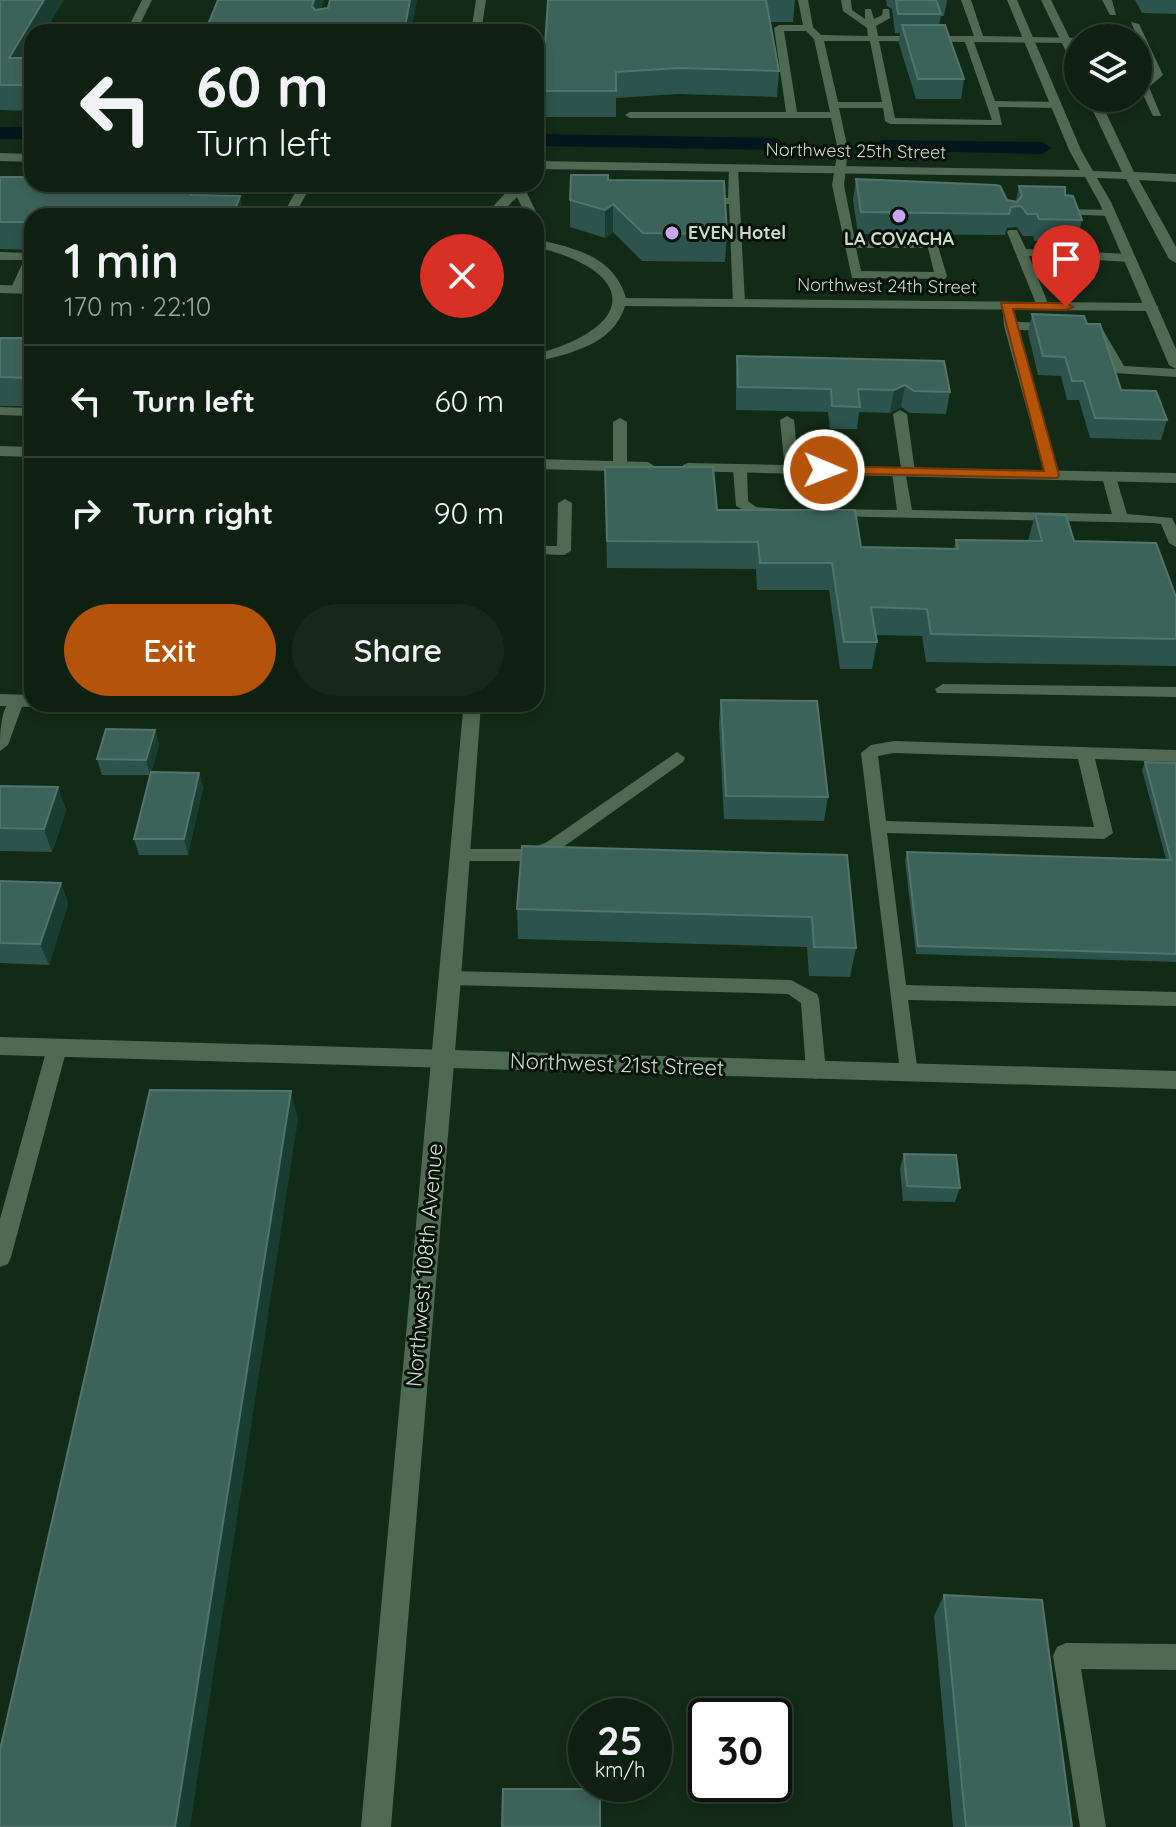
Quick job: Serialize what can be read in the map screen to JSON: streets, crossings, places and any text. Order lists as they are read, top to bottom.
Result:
{
  "streets": {
    "street": [
      "Northwest 25th Street",
      "Northwest 24th Street",
      "Northwest 21st Street",
      "Northwest 108th Avenue"
    ]
  },
  "crossings": [
    ["Northwest 21st Street", "Northwest 108th Avenue"]
  ],
  "places": ["LA COVACHA", "EVEN Hotel"],
  "page": {
    "turn": ["60 m", "Turn left"],
    "heading": ["1 min", "170 m · 22:10"],
    "list": [
      {
        "name": "Turn left",
        "value": "60 m"
      },
      {
        "name": "Turn right",
        "value": "90 m"
      }
    ],
    "buttons": ["Exit", "Share"],
    "speed": "25 km/h",
    "limit": "30"
  }
}
